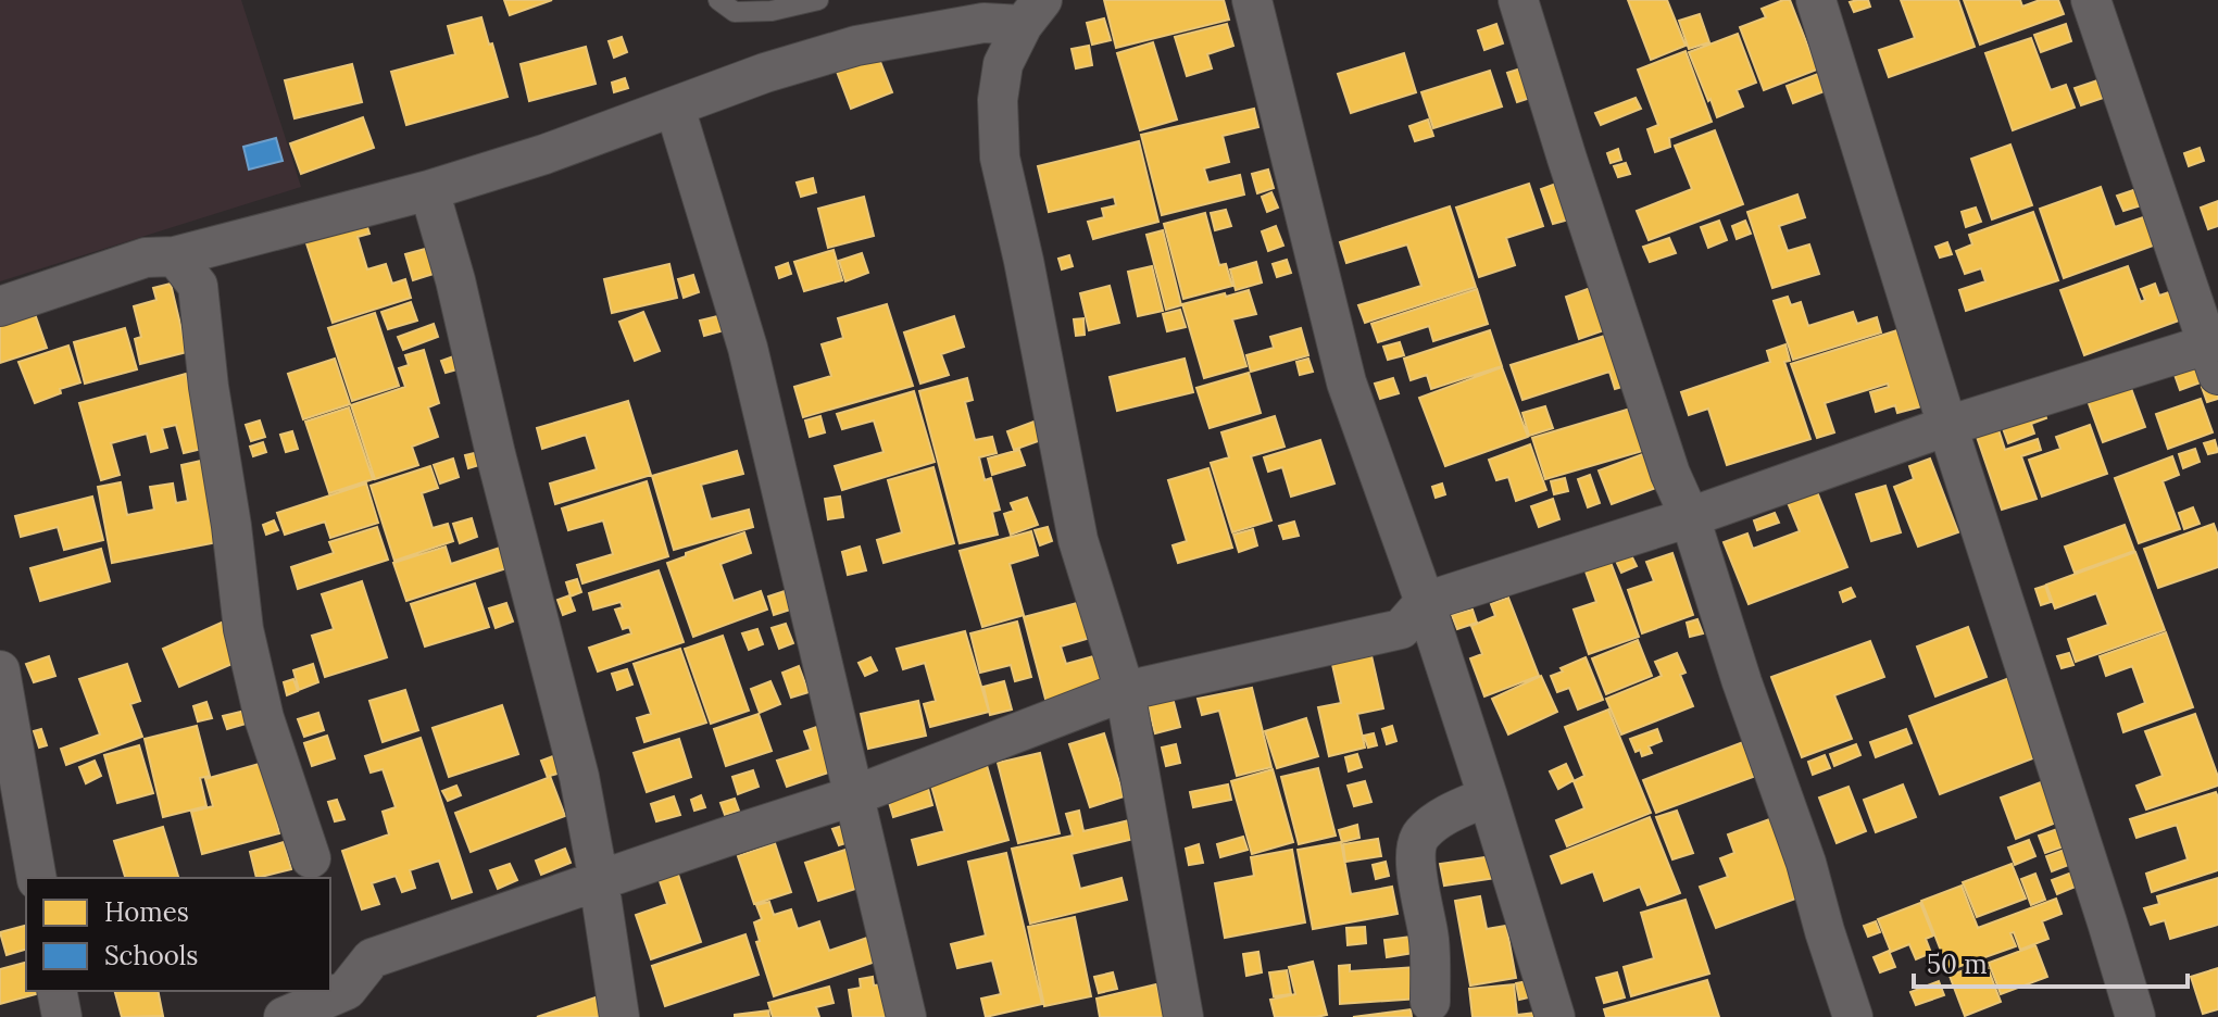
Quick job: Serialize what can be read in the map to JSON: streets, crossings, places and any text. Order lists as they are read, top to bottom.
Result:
{
  "legend": ["Homes", "Schools"],
  "scale_bar": "50 m"
}
